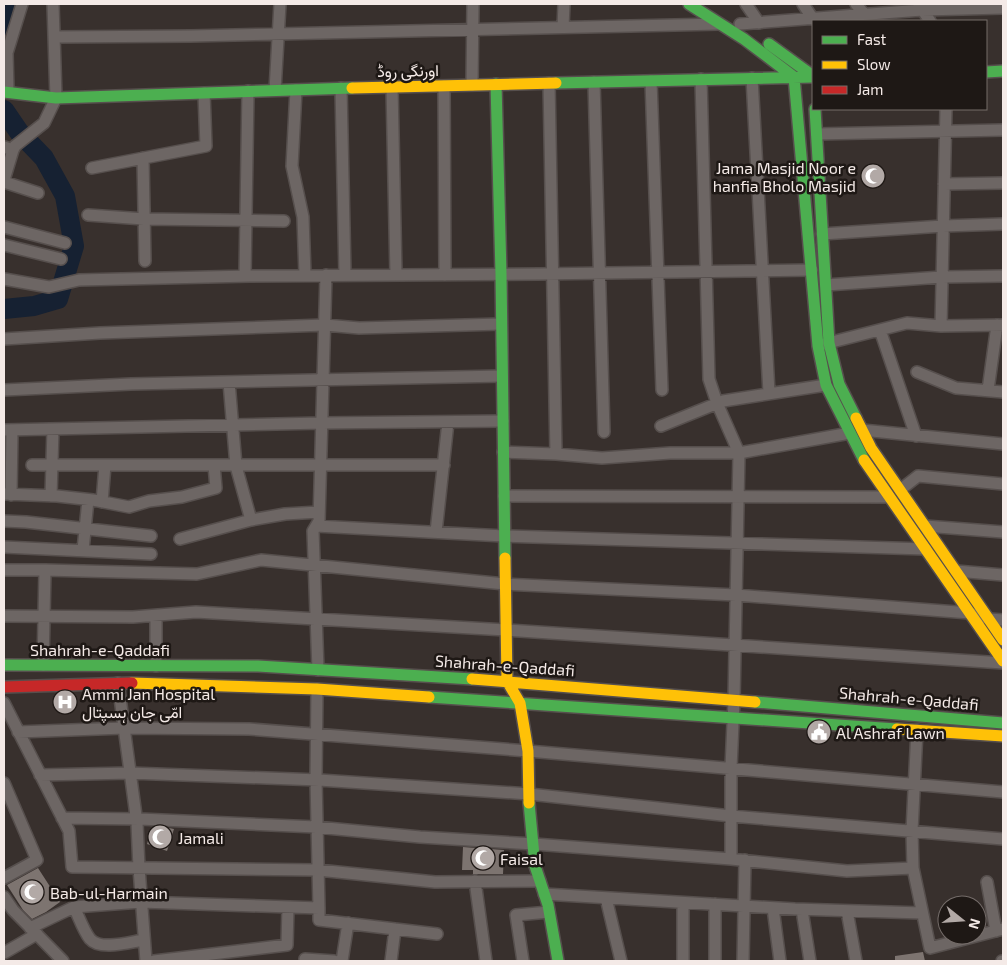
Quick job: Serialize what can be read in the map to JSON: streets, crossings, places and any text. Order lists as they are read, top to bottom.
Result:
{
  "streets": {
    "main road": ["اورنگی روڈ", "Shahrah-e-Qaddafi"]
  },
  "places": {
    "mosque": [
      "Jama Masjid Noor e hanfia Bholo Masjid",
      "Jamali",
      "Faisal",
      "Bab-ul-Harmain"
    ],
    "hospital": ["Ammi Jan Hospital امّی جان ہسپتال"],
    "public building": ["Al Ashraf Lawn"]
  },
  "legend": ["Fast", "Slow", "Jam"],
  "north": "right"
}
